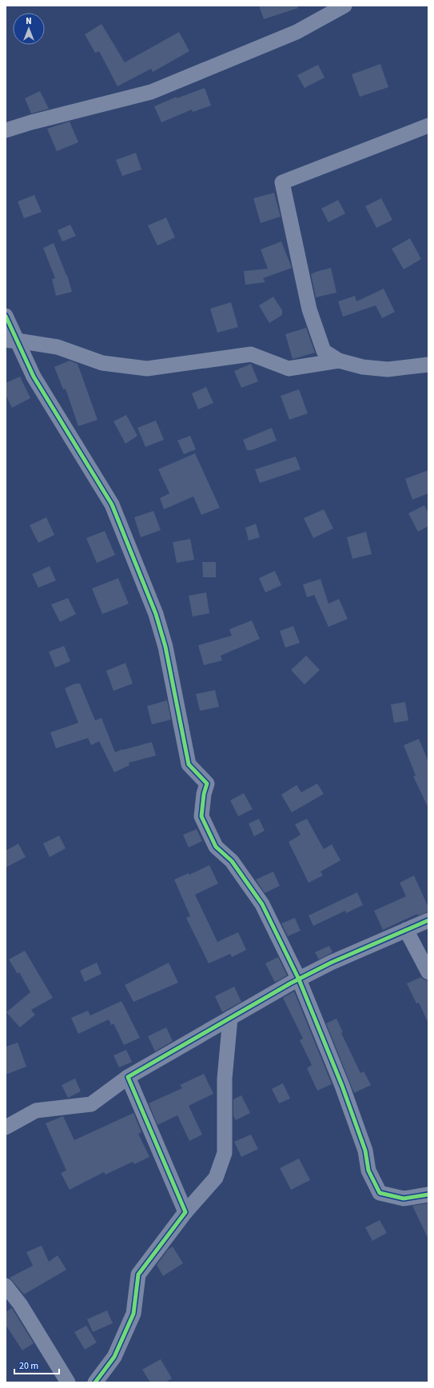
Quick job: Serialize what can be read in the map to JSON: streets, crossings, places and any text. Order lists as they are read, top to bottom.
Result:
{
  "scale_bar": "20 m",
  "north": "top"
}
